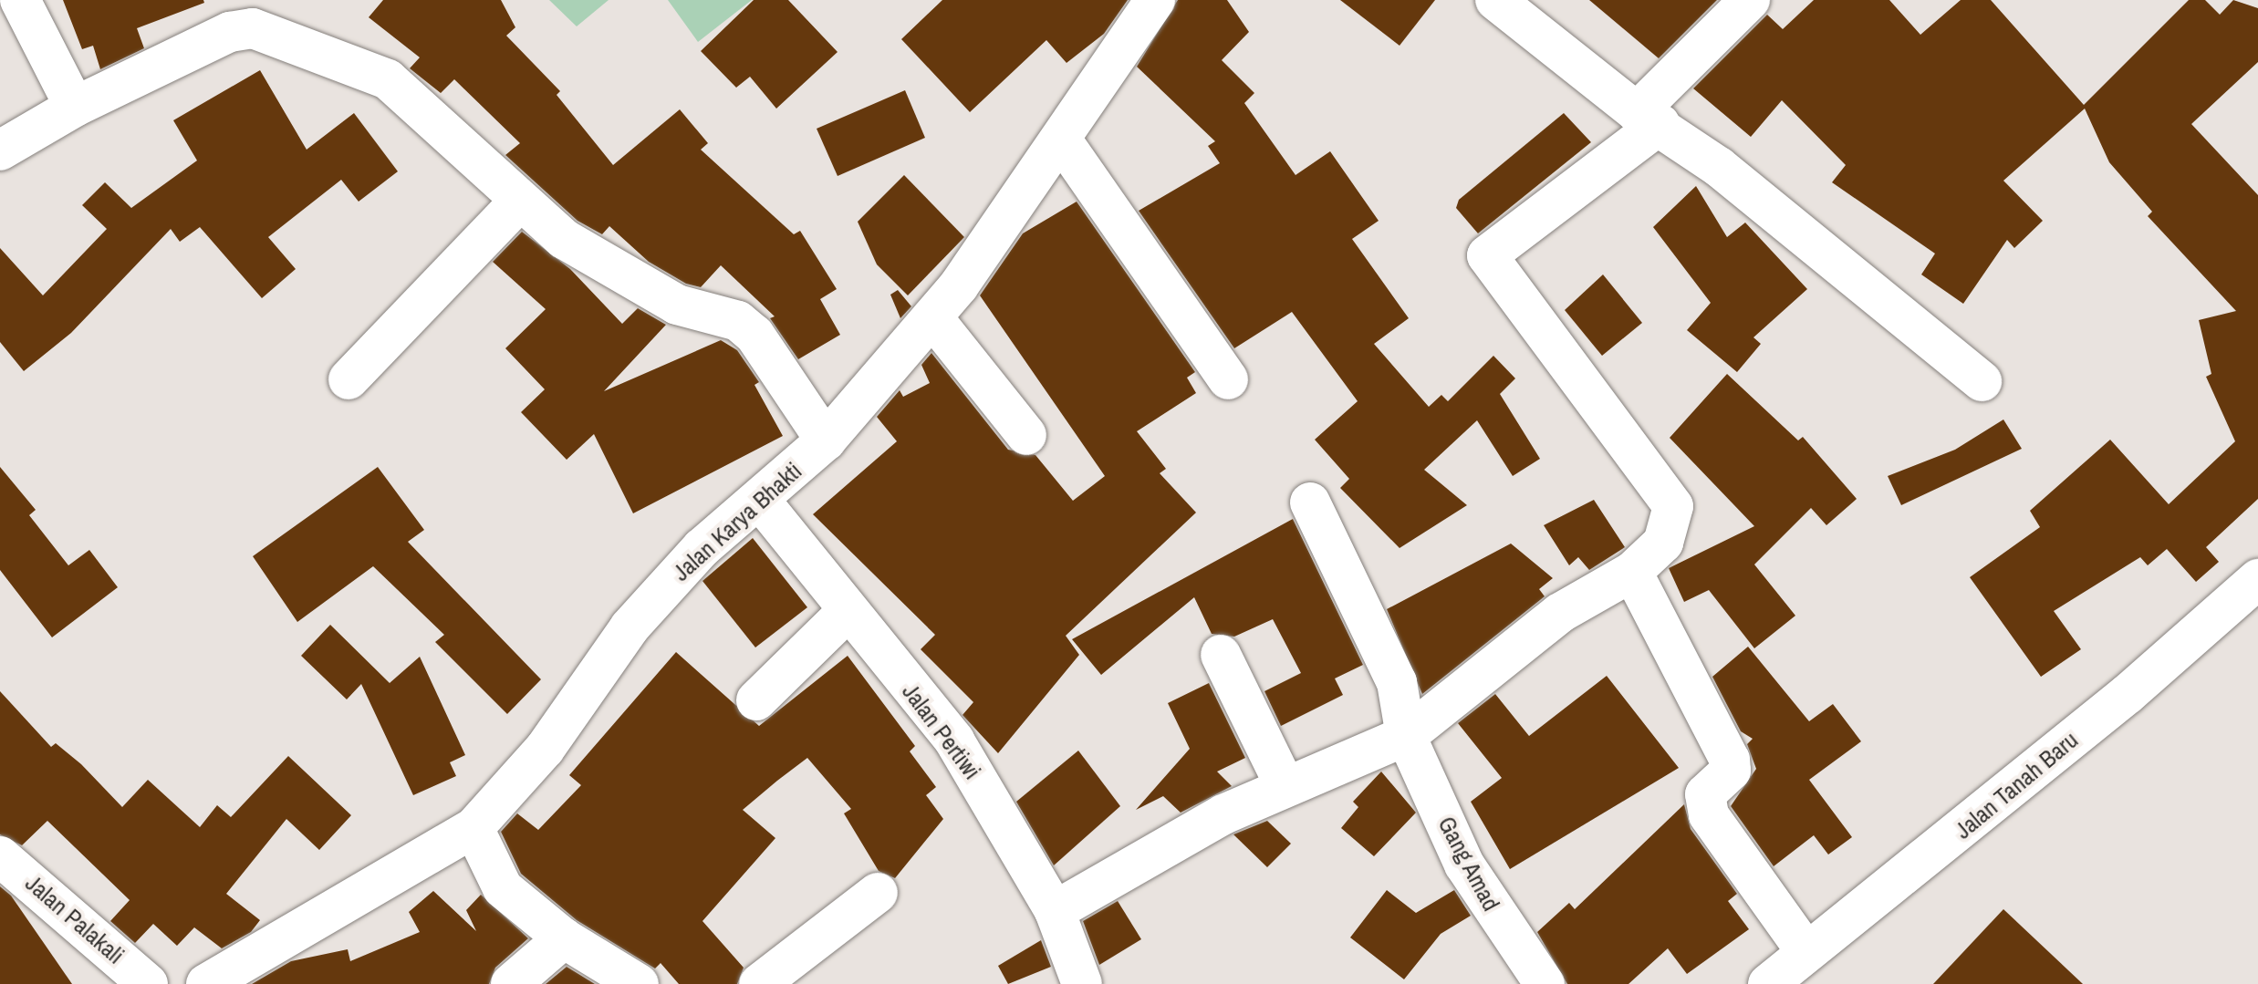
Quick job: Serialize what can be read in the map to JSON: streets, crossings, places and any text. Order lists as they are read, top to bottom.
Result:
{
  "streets": {
    "street": [
      "Jalan Karya Bhakti",
      "Jalan Pertiwi",
      "Jalan Tanah Baru",
      "Gang Amad",
      "Jalan Palakali"
    ]
  },
  "crossings": [
    ["Jalan Karya Bhakti", "Jalan Pertiwi"]
  ]
}
